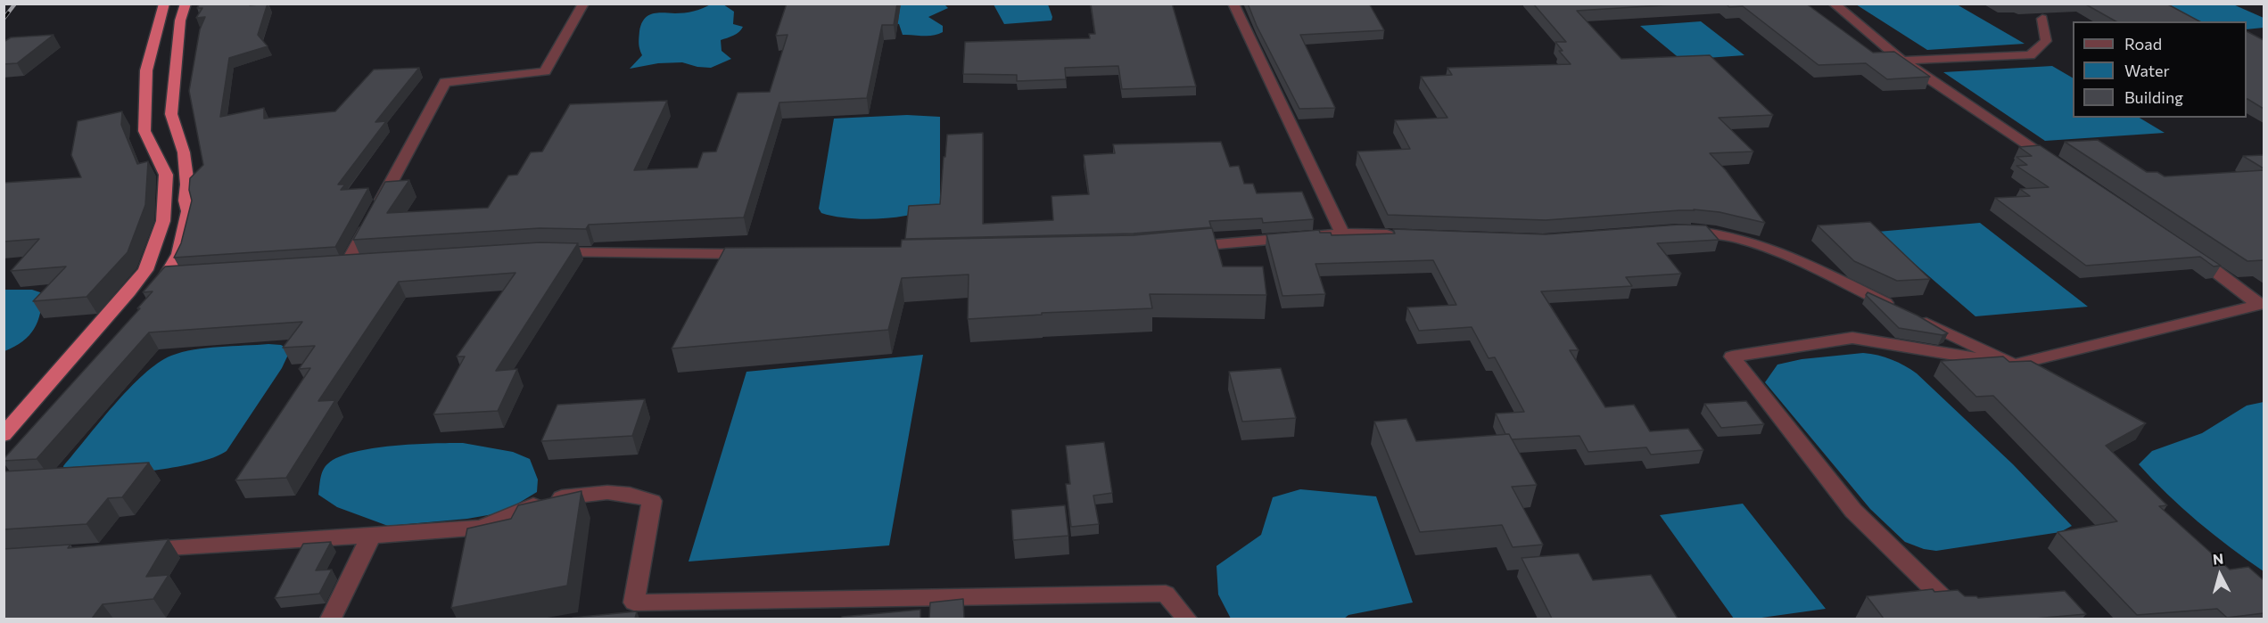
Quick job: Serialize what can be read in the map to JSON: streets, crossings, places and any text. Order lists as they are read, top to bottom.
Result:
{
  "legend": ["Road", "Water", "Building"],
  "north": "top"
}
